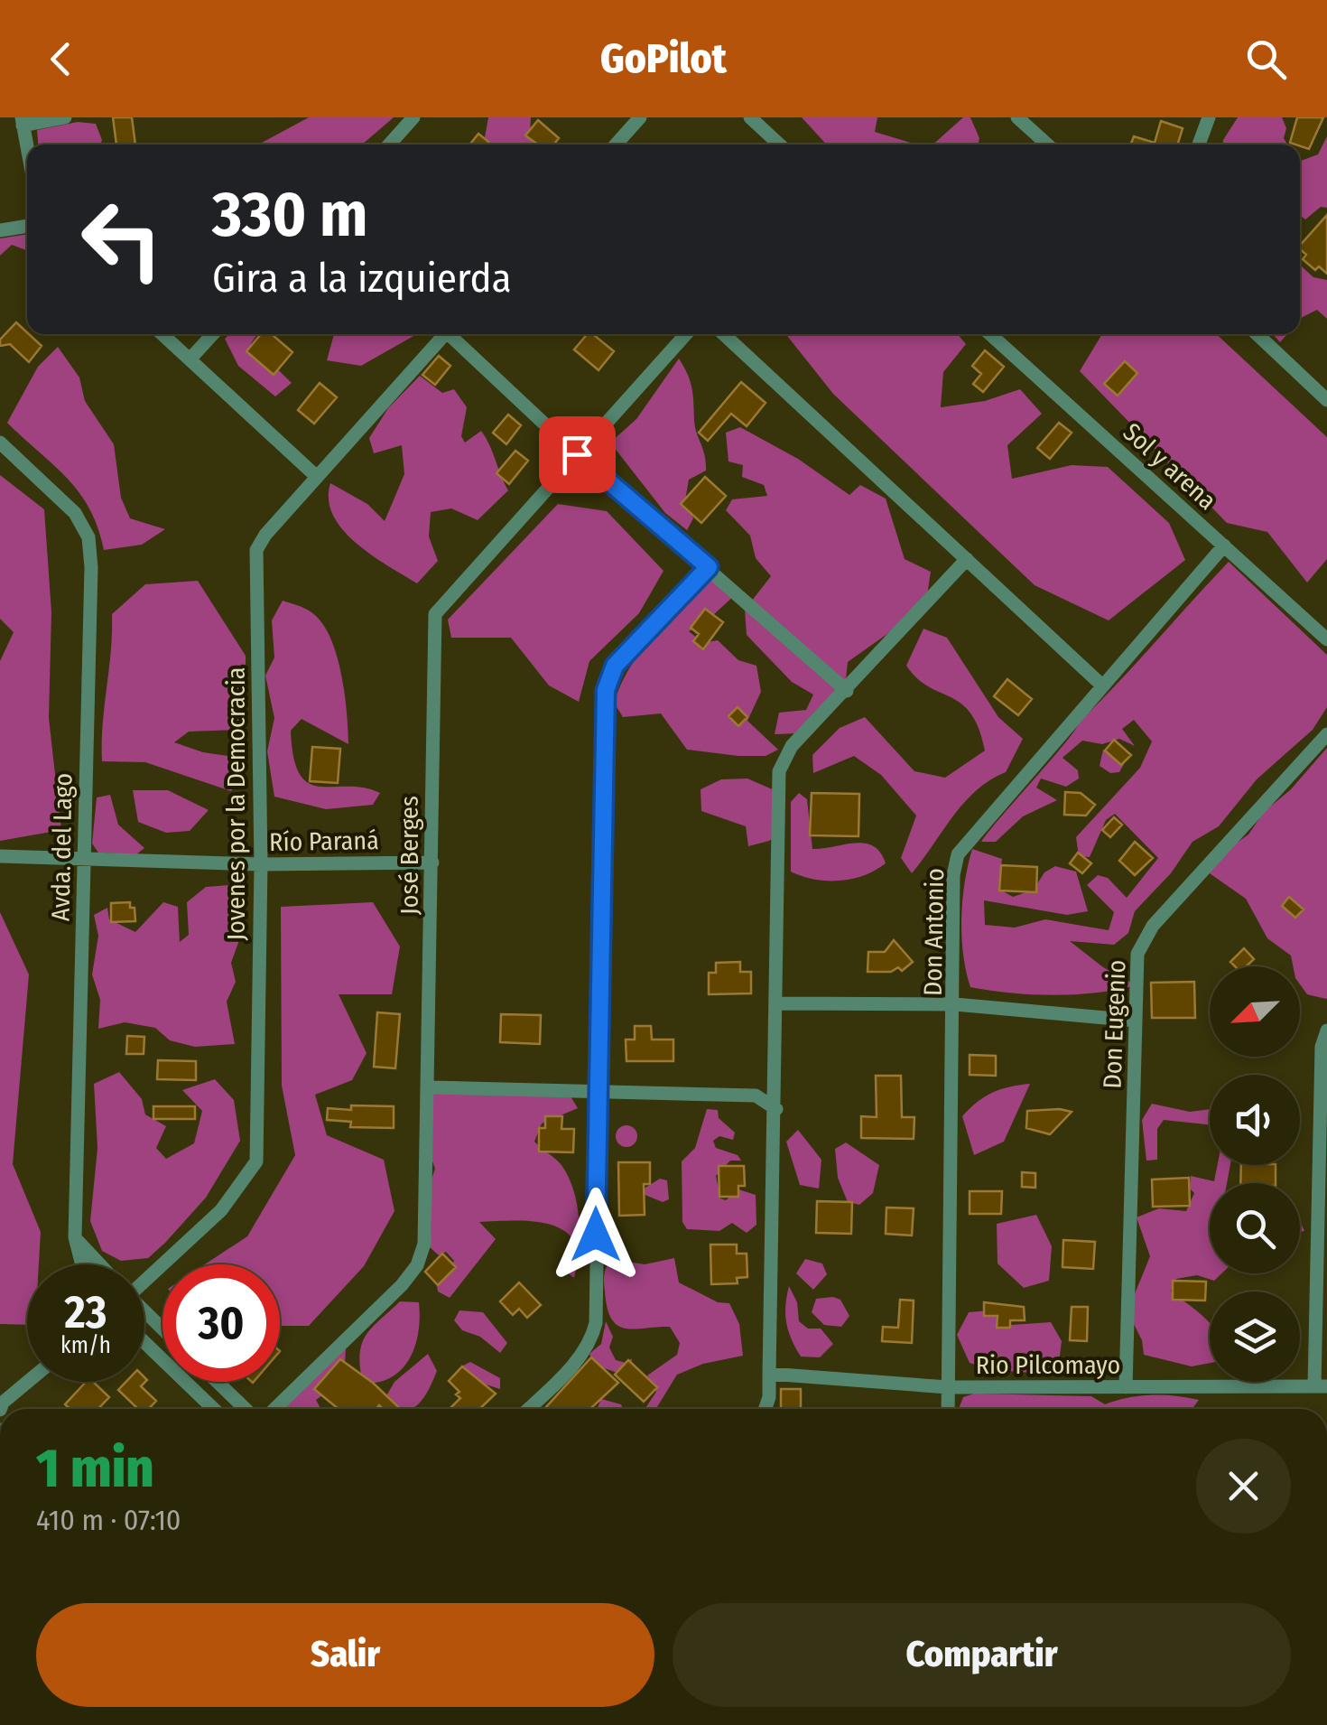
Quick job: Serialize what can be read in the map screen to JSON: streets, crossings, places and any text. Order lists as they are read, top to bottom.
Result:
{
  "streets": {
    "street": [
      "Sol y arena",
      "Jovenes por la Democracia",
      "Río Paraná",
      "Avda. del Lago",
      "José Berges",
      "Don Antonio",
      "Don Eugenio",
      "Rio Pilcomayo"
    ]
  },
  "crossings": [
    ["Sol y arena", "Don Antonio"],
    ["Jovenes por la Democracia", "Río Paraná"],
    ["Río Paraná", "Avda. del Lago"],
    ["Río Paraná", "José Berges"],
    ["Don Antonio", "Rio Pilcomayo"],
    ["Don Eugenio", "Rio Pilcomayo"]
  ],
  "north": "bottom left",
  "page": {
    "header": "GoPilot",
    "turn": ["330 m", "Gira a la izquierda"],
    "speed": "23 km/h",
    "limit": "30",
    "heading": ["1 min", "410 m · 07:10"],
    "buttons": ["Salir", "Compartir"]
  }
}
